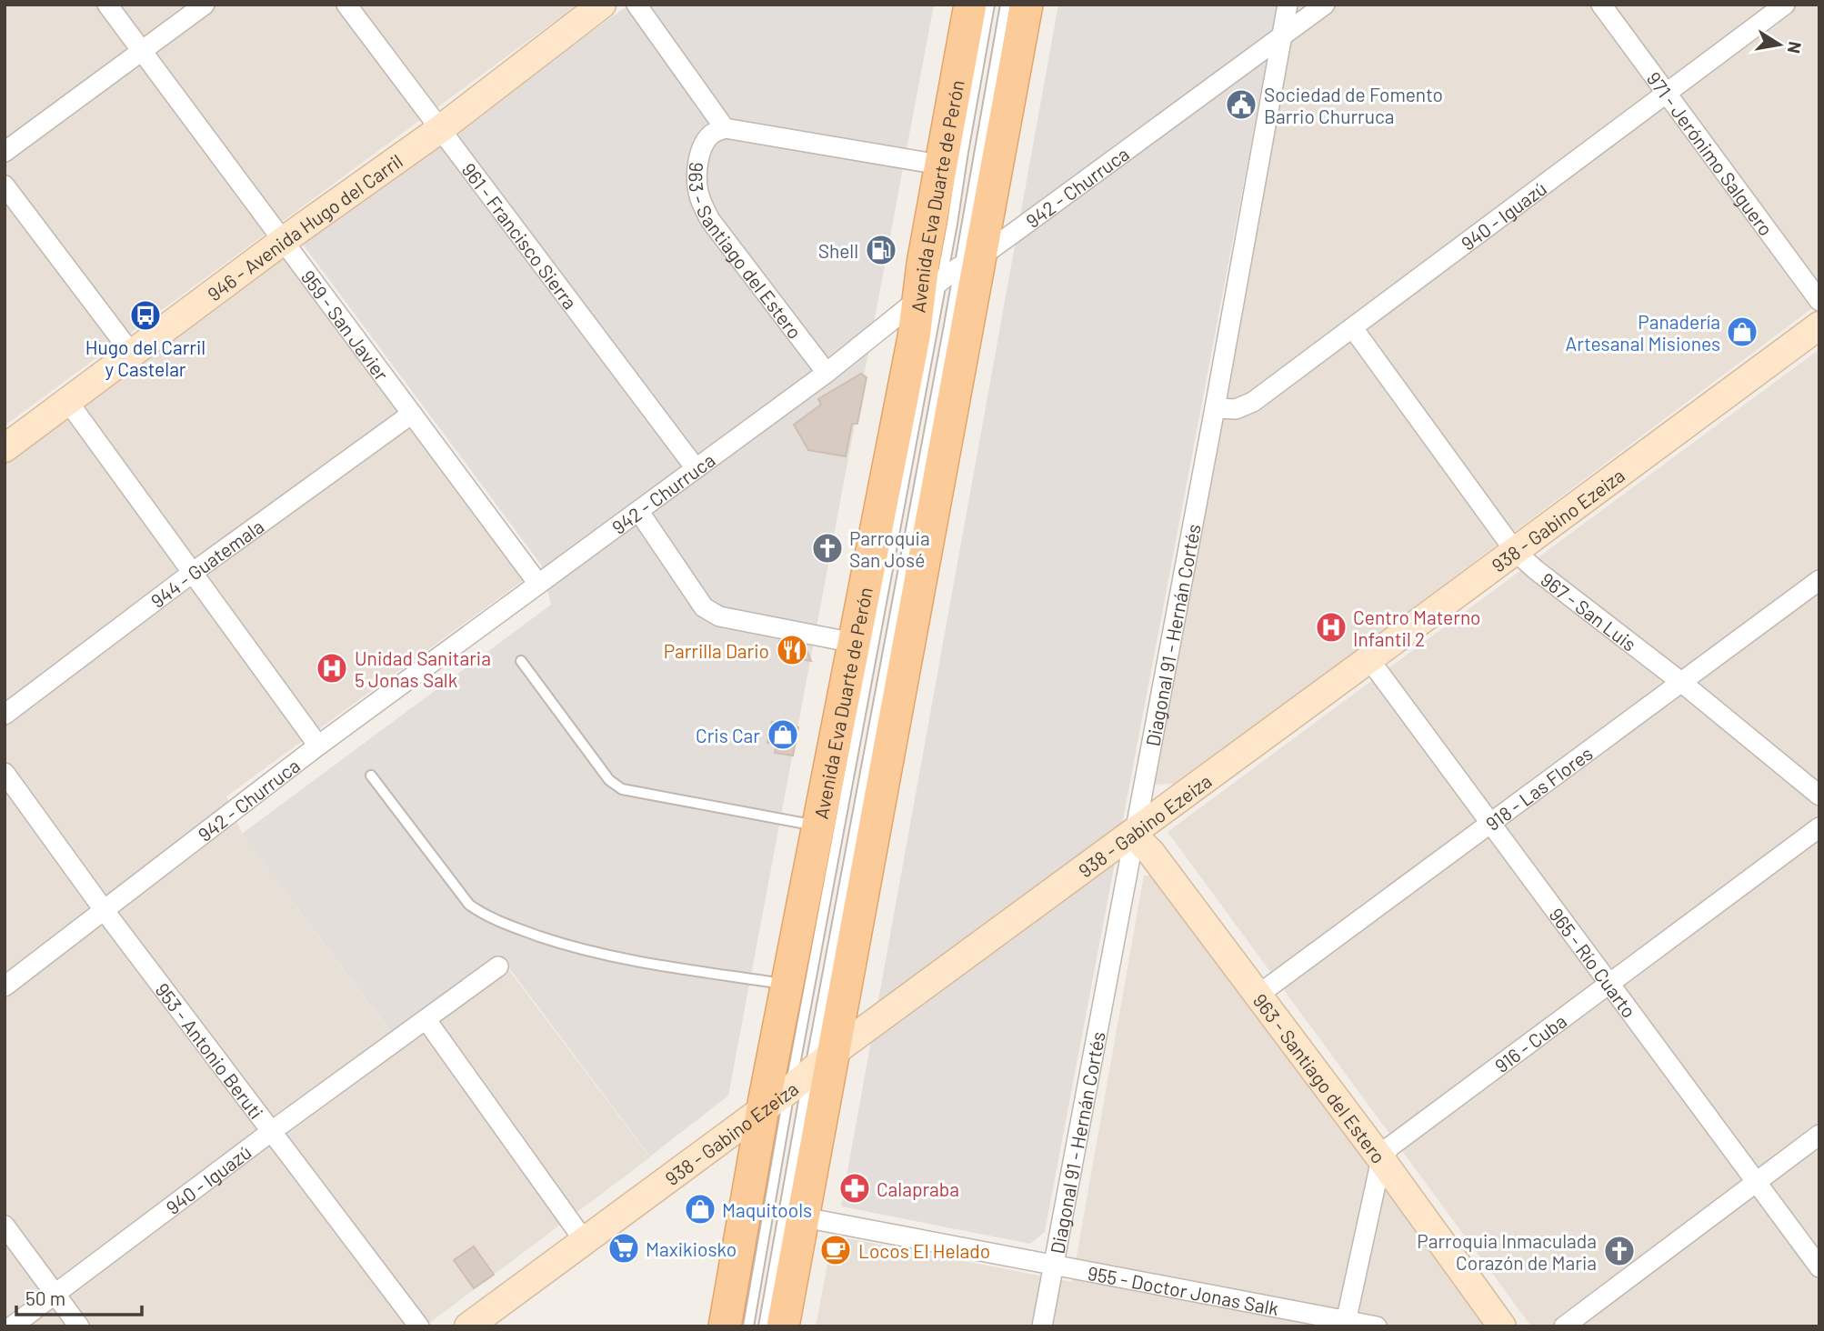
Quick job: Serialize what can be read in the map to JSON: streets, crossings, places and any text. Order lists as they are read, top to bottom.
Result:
{
  "streets": {
    "main road": ["Avenida Eva Duarte de Perón"],
    "street": [
      "971 - Jerónimo Salguero",
      "942 - Churruca",
      "940 - Iguazú",
      "946 - Avenida Hugo del Carril",
      "961 - Francisco Sierra",
      "963 - Santiago del Estero",
      "959 - San Javier",
      "938 - Gabino Ezeiza",
      "944 - Guatemala",
      "967 - San Luis",
      "Diagonal 91 - Hernán Cortés",
      "918 - Las Flores",
      "965 - Río Cuarto",
      "916 - Cuba",
      "953 - Antonio Beruti",
      "955 - Doctor Jonas Salk"
    ]
  },
  "crossings": [
    ["971 - Jerónimo Salguero", "940 - Iguazú"],
    ["942 - Churruca", "Avenida Eva Duarte de Perón"],
    ["942 - Churruca", "961 - Francisco Sierra"],
    ["942 - Churruca", "963 - Santiago del Estero"],
    ["942 - Churruca", "959 - San Javier"],
    ["942 - Churruca", "Diagonal 91 - Hernán Cortés"],
    ["942 - Churruca", "953 - Antonio Beruti"],
    ["Avenida Eva Duarte de Perón", "938 - Gabino Ezeiza"],
    ["940 - Iguazú", "967 - San Luis"],
    ["940 - Iguazú", "Diagonal 91 - Hernán Cortés"],
    ["940 - Iguazú", "953 - Antonio Beruti"],
    ["946 - Avenida Hugo del Carril", "961 - Francisco Sierra"],
    ["946 - Avenida Hugo del Carril", "959 - San Javier"],
    ["963 - Santiago del Estero", "938 - Gabino Ezeiza"],
    ["963 - Santiago del Estero", "Diagonal 91 - Hernán Cortés"],
    ["963 - Santiago del Estero", "918 - Las Flores"],
    ["963 - Santiago del Estero", "916 - Cuba"],
    ["959 - San Javier", "944 - Guatemala"],
    ["938 - Gabino Ezeiza", "967 - San Luis"],
    ["938 - Gabino Ezeiza", "Diagonal 91 - Hernán Cortés"],
    ["938 - Gabino Ezeiza", "965 - Río Cuarto"],
    ["967 - San Luis", "918 - Las Flores"],
    ["Diagonal 91 - Hernán Cortés", "955 - Doctor Jonas Salk"],
    ["918 - Las Flores", "965 - Río Cuarto"],
    ["965 - Río Cuarto", "916 - Cuba"]
  ],
  "places": {
    "public building": ["Sociedad de Fomento Barrio Churruca"],
    "fuel station": ["Shell"],
    "bus stop": ["Hugo del Carril y Castelar"],
    "shop": ["Panadería Artesanal Misiones", "Cris Car", "Maquitools"],
    "church": ["Parroquia San José", "Parroquia Inmaculada Corazón de Maria"],
    "hospital": ["Centro Materno Infantil 2", "Unidad Sanitaria 5 Jonas Salk"],
    "restaurant": ["Parrilla Dario"],
    "pharmacy": ["Calapraba"],
    "supermarket": ["Maxikiosko"],
    "cafe": ["Locos El Helado"]
  },
  "scale_bar": "50 m",
  "north": "right"
}
